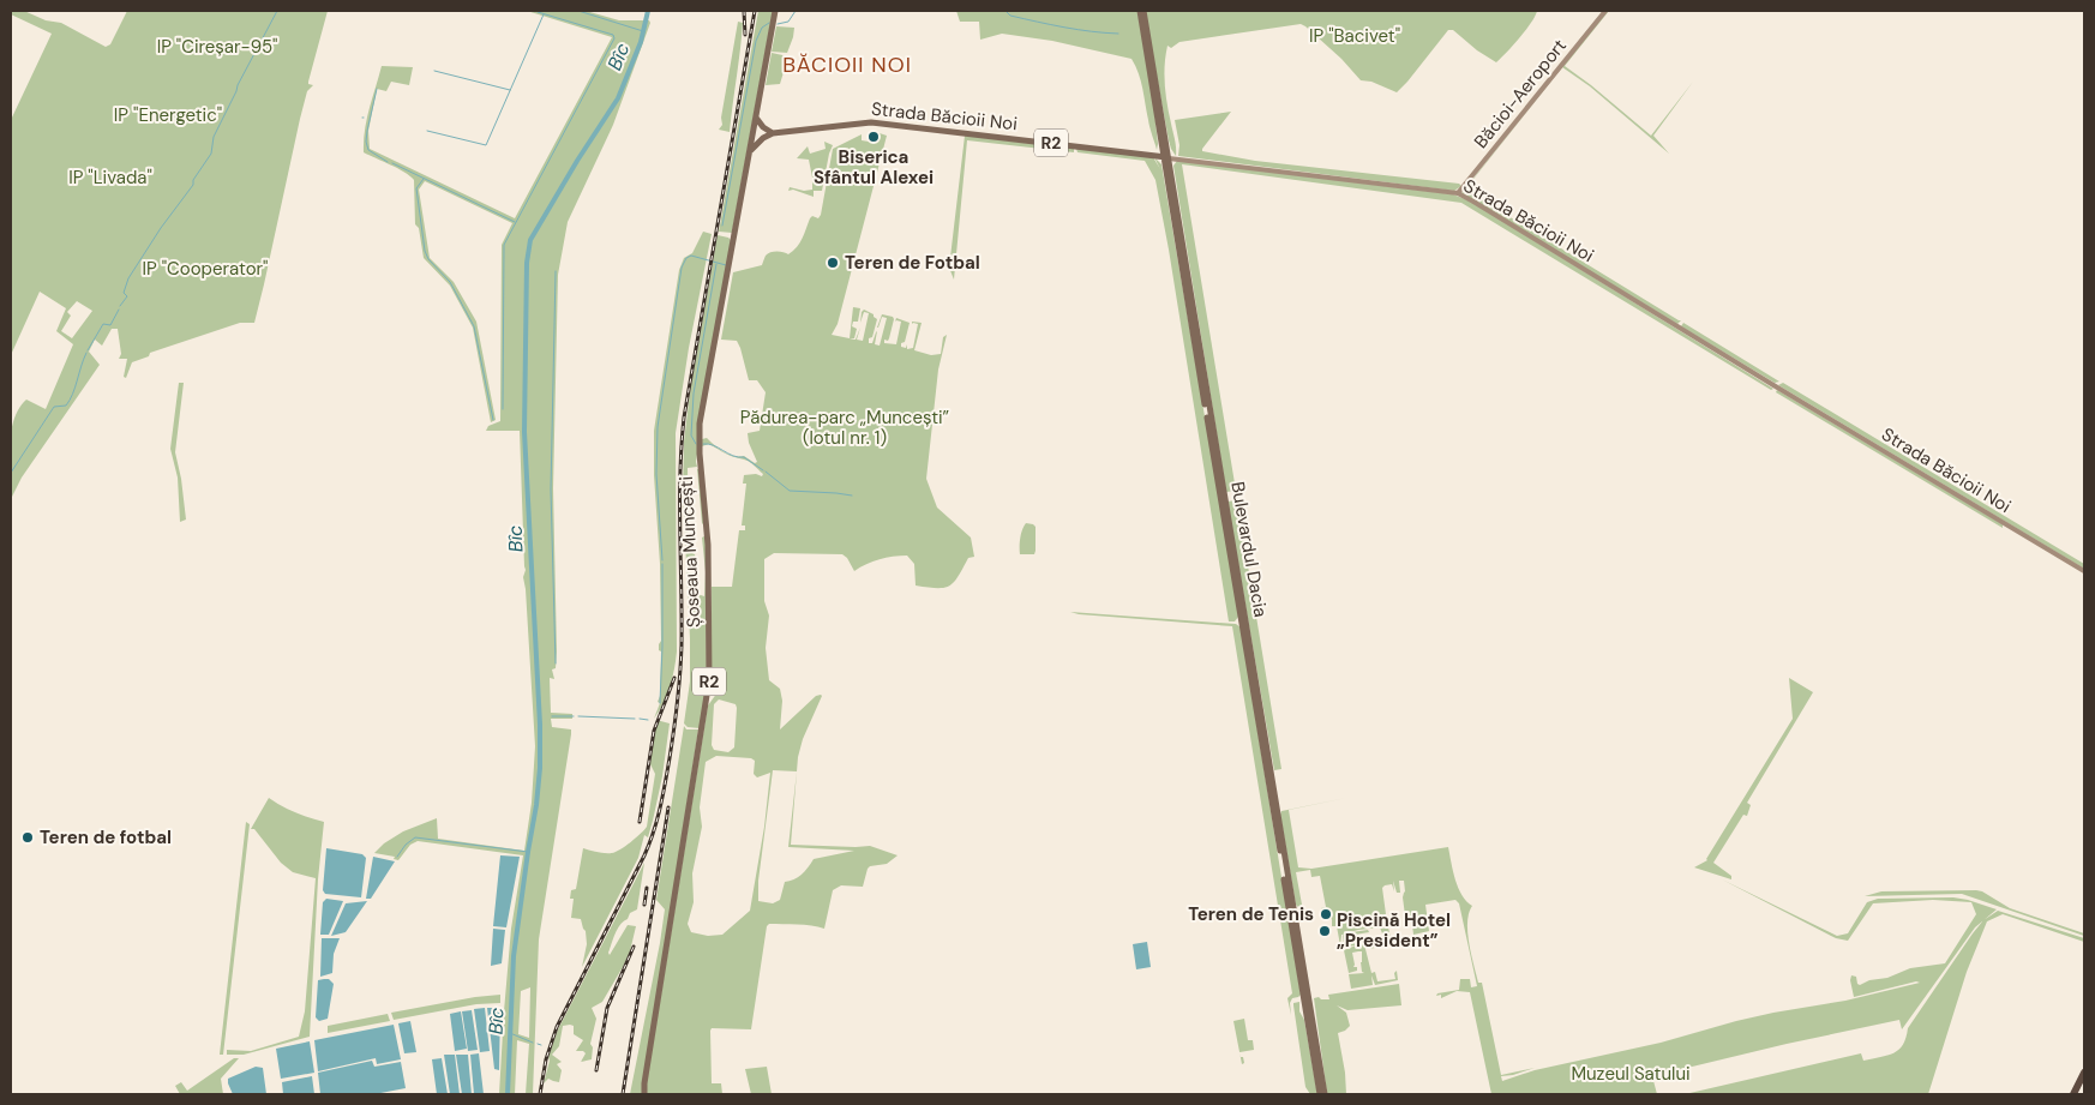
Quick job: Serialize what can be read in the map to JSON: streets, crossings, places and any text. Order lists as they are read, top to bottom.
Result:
{
  "streets": {
    "main road": [
      "Băcioi-Aeroport",
      "Strada Băcioii Noi",
      "R2",
      "Bulevardul Dacia",
      "Șoseaua Muncești"
    ]
  },
  "crossings": [
    ["Băcioi-Aeroport", "Strada Băcioii Noi"],
    ["Strada Băcioii Noi", "Bulevardul Dacia"]
  ],
  "districts": ["BĂCIOII NOI"],
  "water": ["Bîc"],
  "parks": [
    "IP \"Bacivet\"",
    "IP \"Cireșar-95\"",
    "IP \"Energetic\"",
    "IP \"Livada\"",
    "IP \"Cooperator\"",
    "Pădurea-parc „Muncești” (lotul nr. 1)",
    "Muzeul Satului"
  ],
  "places": [
    "Biserica Sfântul Alexei",
    "Teren de Fotbal",
    "Teren de fotbal",
    "Teren de Tenis",
    "Piscină Hotel „President”"
  ]
}
